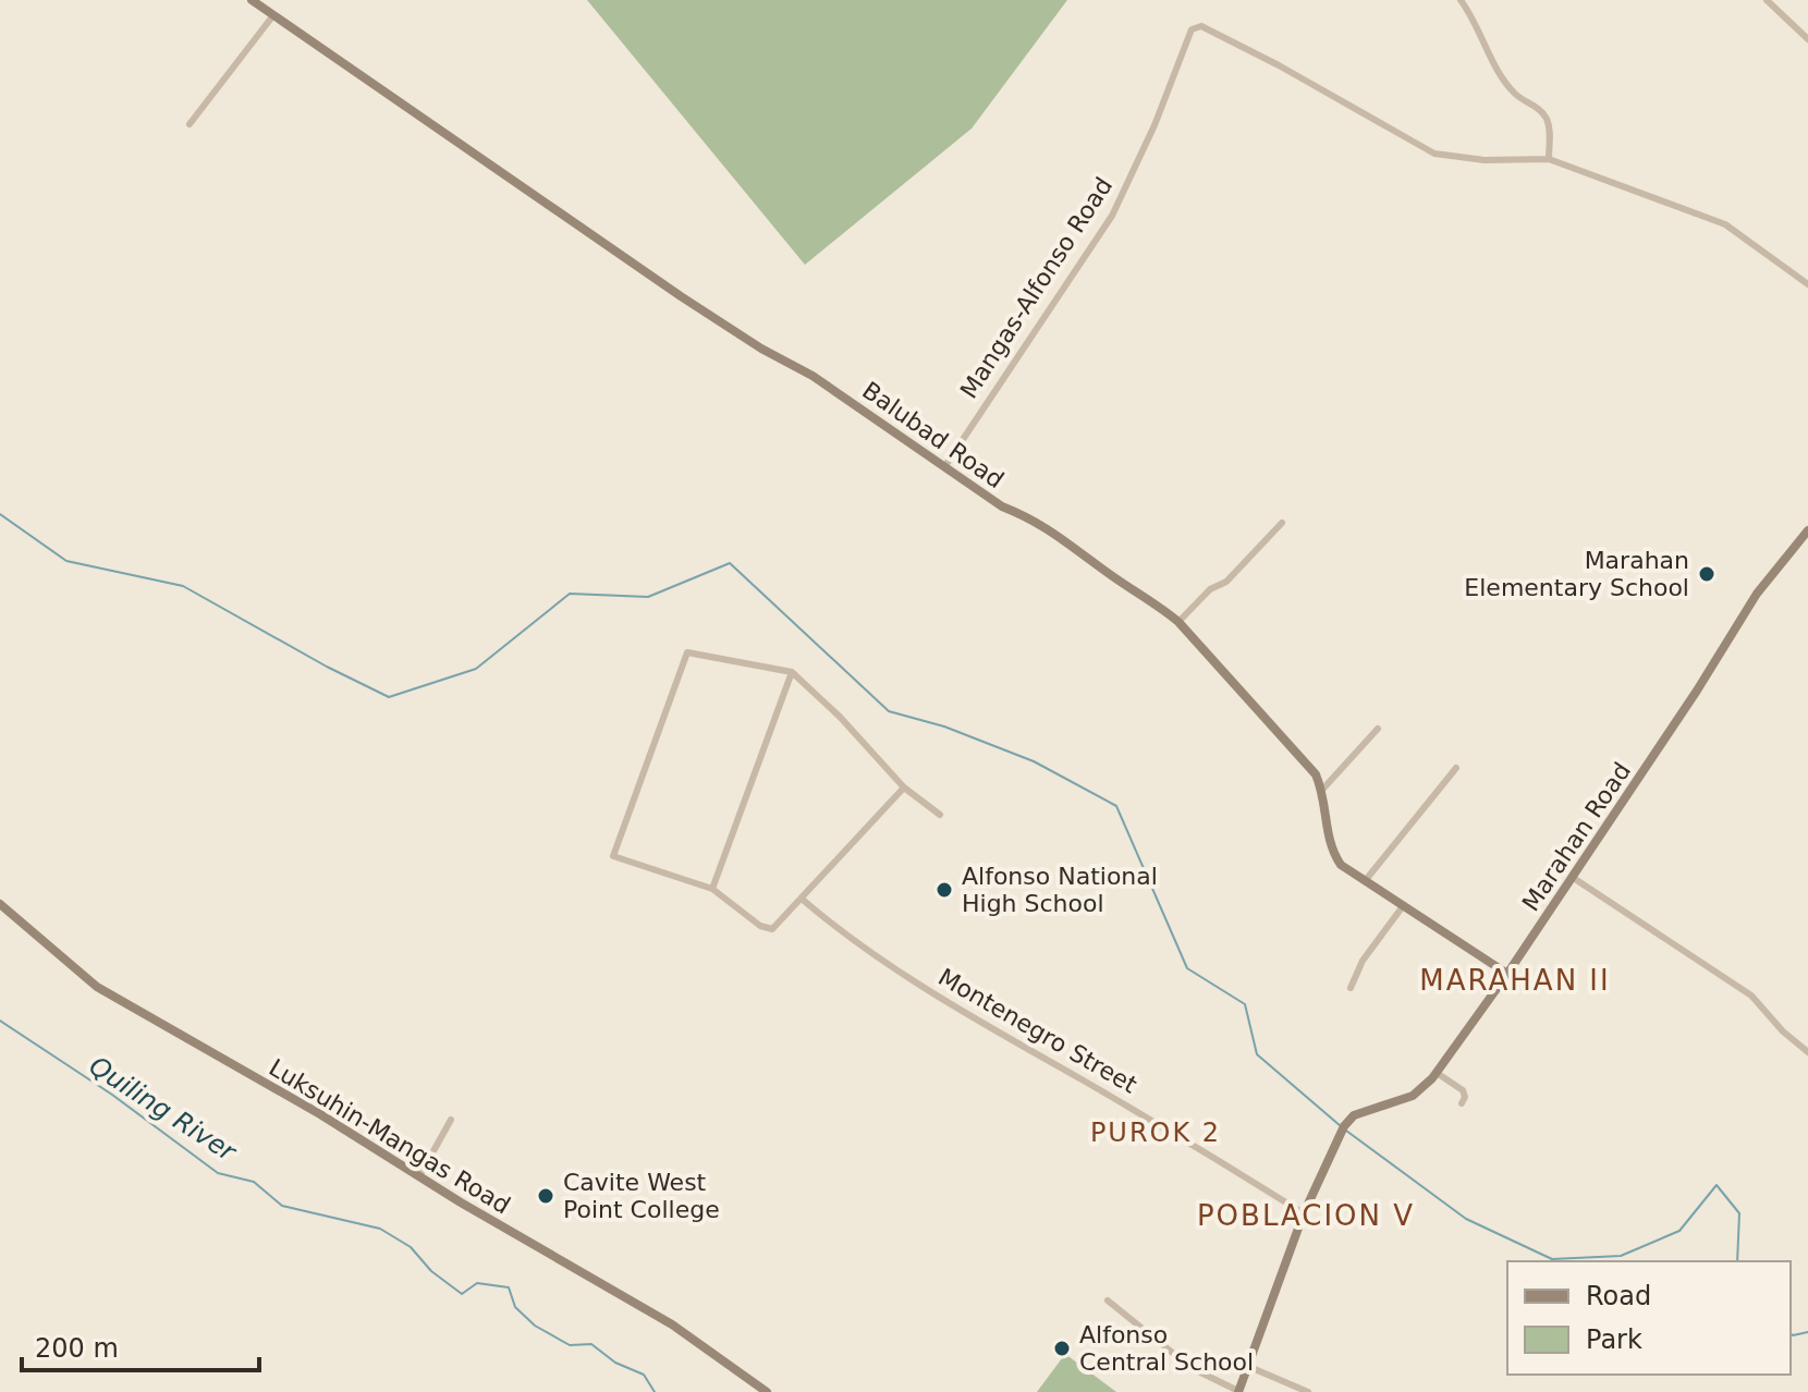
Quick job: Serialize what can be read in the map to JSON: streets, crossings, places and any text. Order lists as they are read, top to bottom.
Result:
{
  "streets": {
    "main road": ["Balubad Road", "Marahan Road", "Luksuhin-Mangas Road"],
    "street": ["Mangas-Alfonso Road", "Montenegro Street"]
  },
  "crossings": [
    ["Mangas-Alfonso Road", "Balubad Road"],
    ["Balubad Road", "Marahan Road"],
    ["Marahan Road", "Montenegro Street"]
  ],
  "districts": ["MARAHAN II", "PUROK 2", "POBLACION V"],
  "water": ["Quiling River"],
  "places": [
    "Marahan Elementary School",
    "Alfonso National High School",
    "Cavite West Point College",
    "Alfonso Central School"
  ],
  "legend": ["Road", "Park"],
  "scale_bar": "200 m"
}
